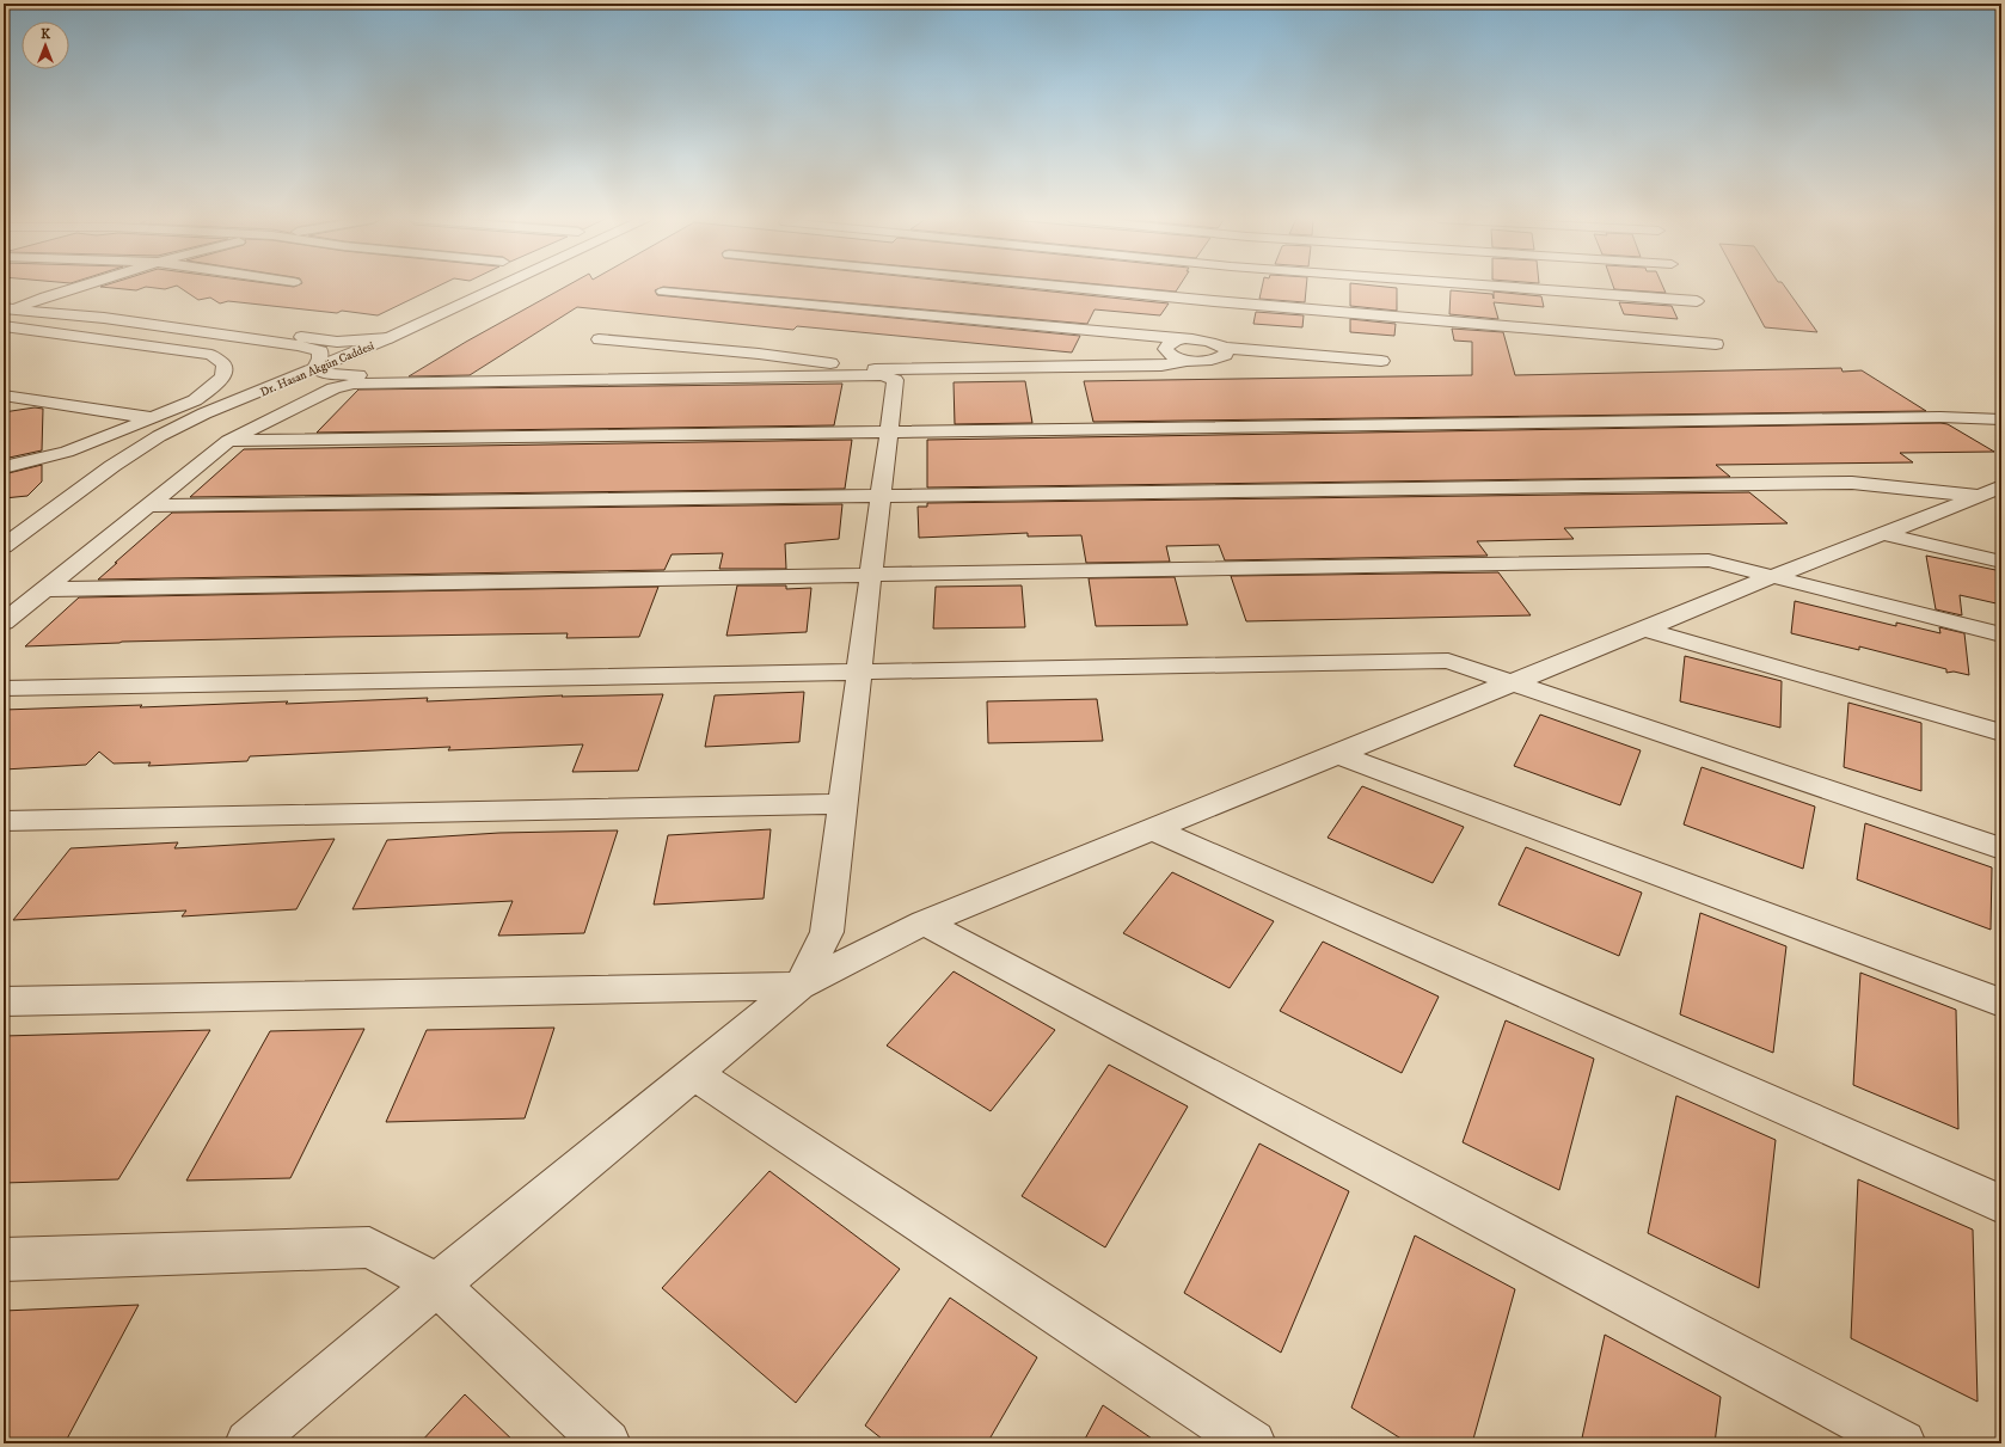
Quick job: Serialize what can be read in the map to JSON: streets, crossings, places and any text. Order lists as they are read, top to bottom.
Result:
{
  "streets": {
    "street": ["Dr. Hasan Akgün Caddesi"]
  },
  "north": "top"
}
